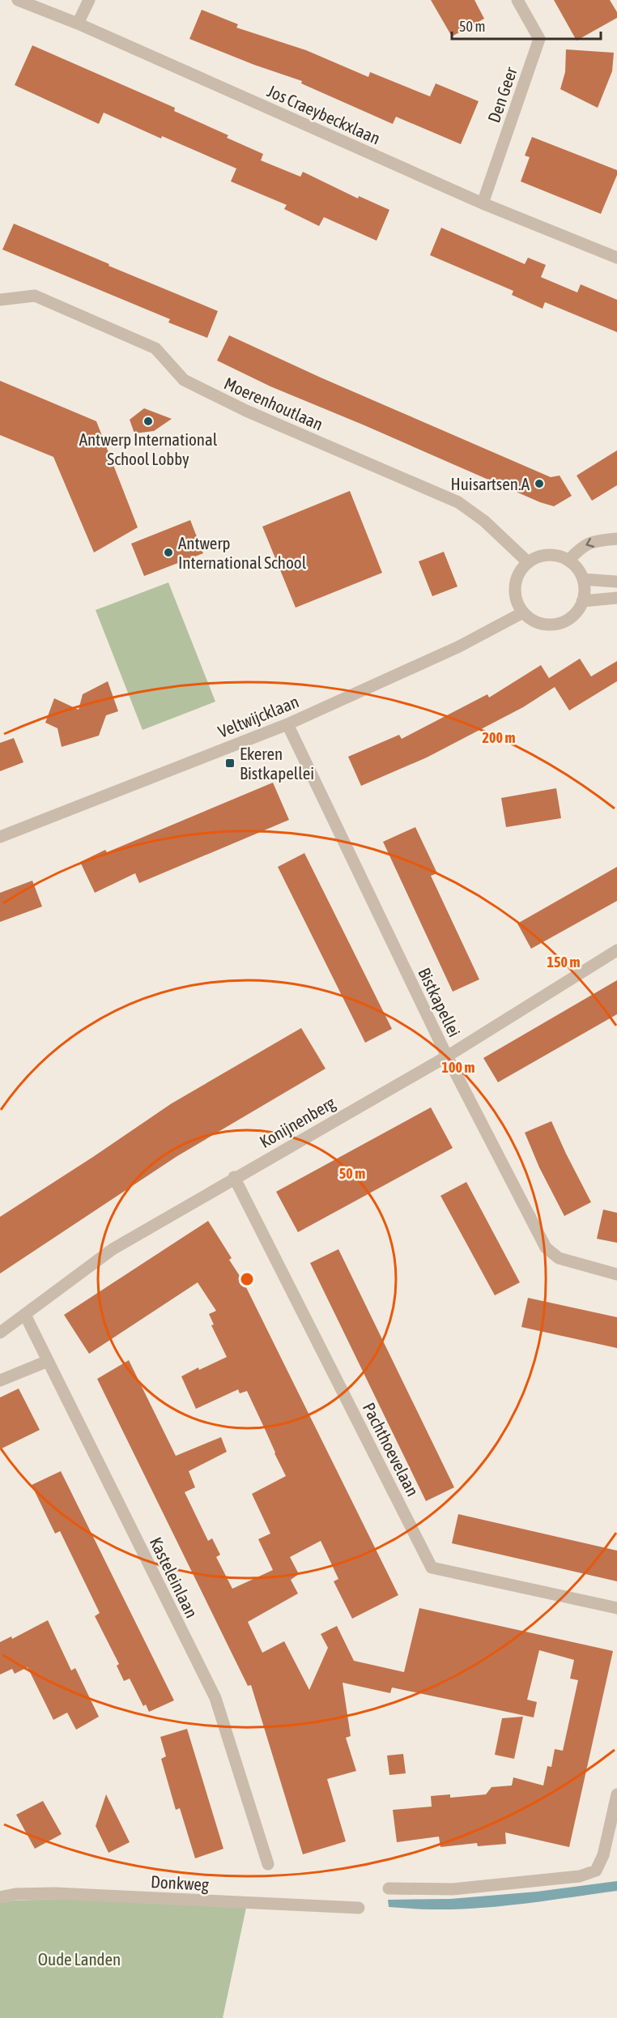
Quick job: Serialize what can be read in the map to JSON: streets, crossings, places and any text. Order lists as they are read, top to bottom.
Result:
{
  "streets": {
    "street": [
      "Den Geer",
      "Jos Craeybeckxlaan",
      "Moerenhoutlaan",
      "Veltwijcklaan",
      "Bistkapellei",
      "Konijnenberg",
      "Pachthoevelaan",
      "Kasteleinlaan",
      "Donkweg"
    ]
  },
  "crossings": [
    ["Den Geer", "Jos Craeybeckxlaan"],
    ["Moerenhoutlaan", "Veltwijcklaan"],
    ["Veltwijcklaan", "Bistkapellei"],
    ["Bistkapellei", "Konijnenberg"],
    ["Konijnenberg", "Pachthoevelaan"],
    ["Konijnenberg", "Kasteleinlaan"]
  ],
  "parks": ["Oude Landen"],
  "places": {
    "other": ["Antwerp International School Lobby", "Huisartsen.A", "Antwerp International School"],
    "transit": ["Ekeren Bistkapellei"]
  },
  "scale_bar": "50 m",
  "rings": [
    "200 m",
    "150 m",
    "100 m",
    "50 m"
  ]
}
